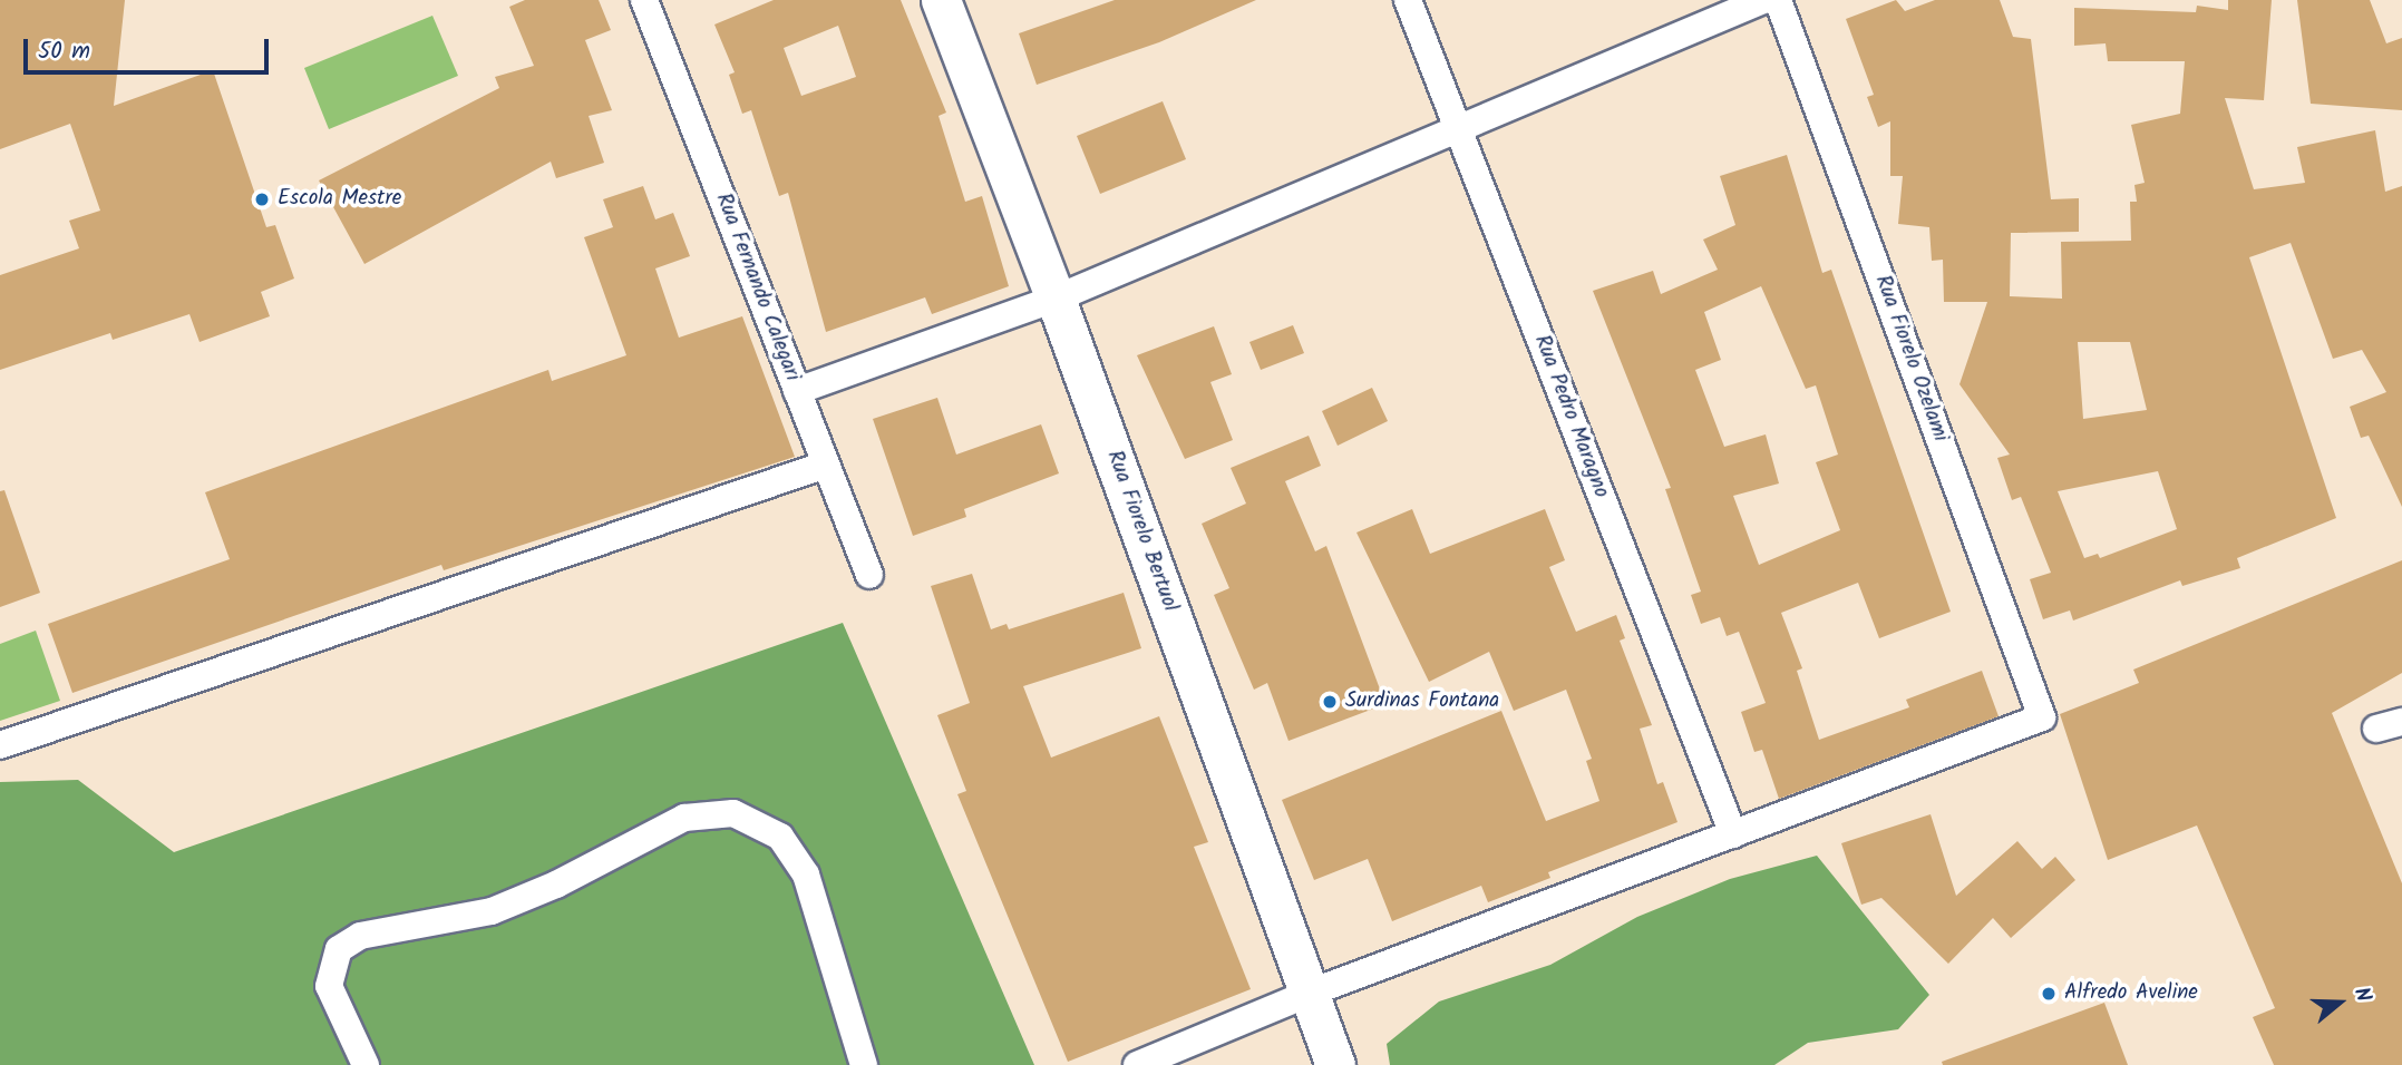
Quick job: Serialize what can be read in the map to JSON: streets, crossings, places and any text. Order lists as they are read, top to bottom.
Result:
{
  "streets": {
    "main road": ["Rua Fiorelo Bertuol"],
    "street": ["Rua Fernando Calegari", "Rua Fiorelo Ozelami", "Rua Pedro Maragno"]
  },
  "crossings": [
    ["Rua Fiorelo Ozelami", "Rua Pedro Maragno"]
  ],
  "places": ["Escola Mestre", "Surdinas Fontana", "Alfredo Aveline"],
  "scale_bar": "50 m",
  "north": "right"
}
